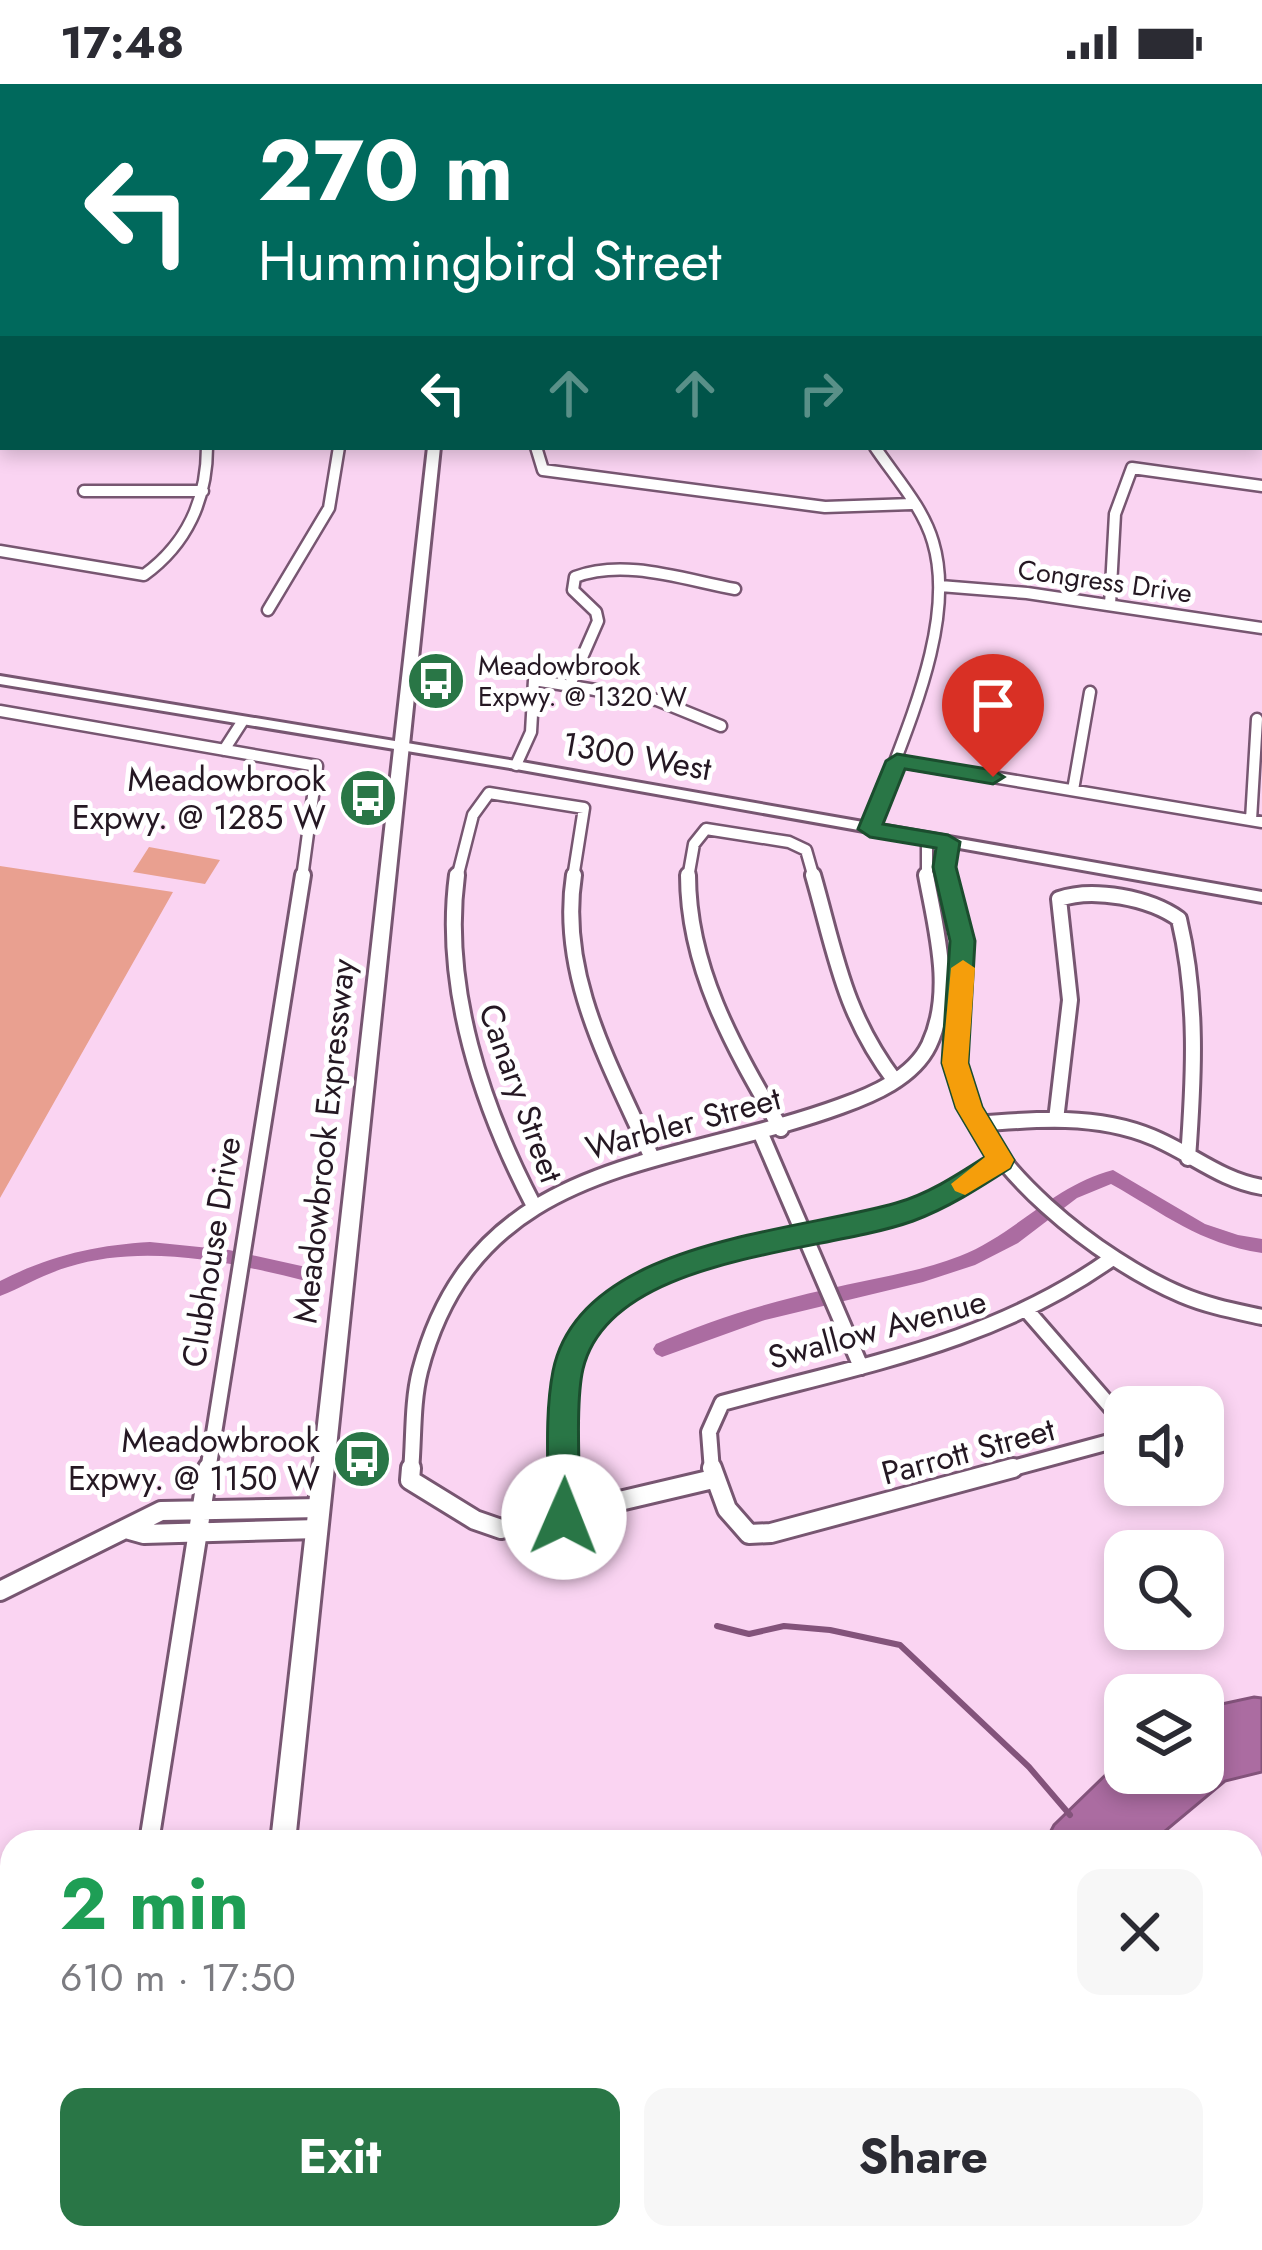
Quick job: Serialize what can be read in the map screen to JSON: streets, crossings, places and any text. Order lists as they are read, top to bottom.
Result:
{
  "streets": {
    "main road": ["Meadowbrook Expressway"],
    "street": [
      "Congress Drive",
      "1300 West",
      "Canary Street",
      "Warbler Street",
      "Clubhouse Drive",
      "Swallow Avenue",
      "Parrott Street"
    ]
  },
  "crossings": [
    ["1300 West", "Warbler Street"],
    ["1300 West", "Meadowbrook Expressway"],
    ["Canary Street", "Warbler Street"],
    ["Swallow Avenue", "Parrott Street"]
  ],
  "places": {
    "bus stop": ["Meadowbrook Expwy. @ 1320 W", "Meadowbrook Expwy. @ 1285 W", "Meadowbrook Expwy. @ 1150 W"]
  },
  "page": {
    "status": "17:48",
    "turn": ["270 m", "Hummingbird Street"],
    "heading": ["2 min", "610 m · 17:50"],
    "buttons": ["Exit", "Share"]
  }
}
